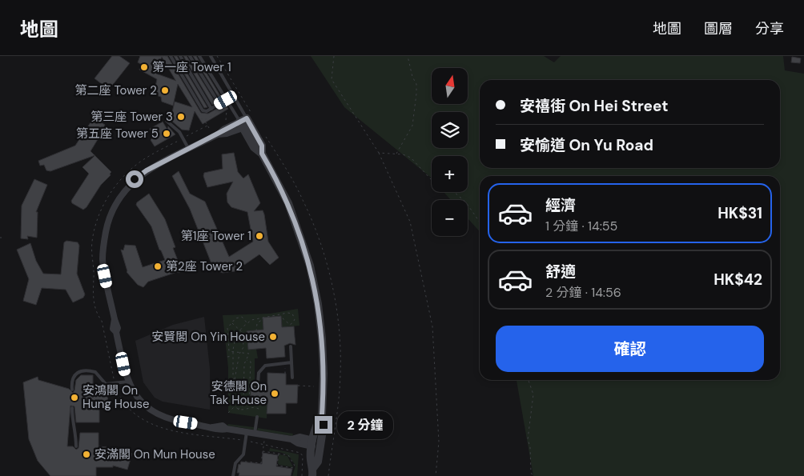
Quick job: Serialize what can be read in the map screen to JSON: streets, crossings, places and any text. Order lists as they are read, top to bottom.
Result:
{
  "places": [
    "第一座 Tower 1",
    "第二座 Tower 2",
    "第三座 Tower 3",
    "第五座 Tower 5",
    "第1座 Tower 1",
    "第2座 Tower 2",
    "安賢閣 On Yin House",
    "安德閣 On Tak House",
    "安鴻閣 On Hung House",
    "安滿閣 On Mun House"
  ],
  "north": "top",
  "page": {
    "header": "地圖",
    "nav": ["地圖", "圖層", "分享"],
    "map_buttons": ["+", "−"],
    "banner": ["安禧街 On Hei Street", "安愉道 On Yu Road"],
    "list": [
      {
        "name": "經濟",
        "note": "1 分鐘 · 14:55",
        "value": "HK$31"
      },
      {
        "name": "舒適",
        "note": "2 分鐘 · 14:56",
        "value": "HK$42"
      }
    ],
    "buttons": "確認",
    "bubble": "2 分鐘"
  }
}
